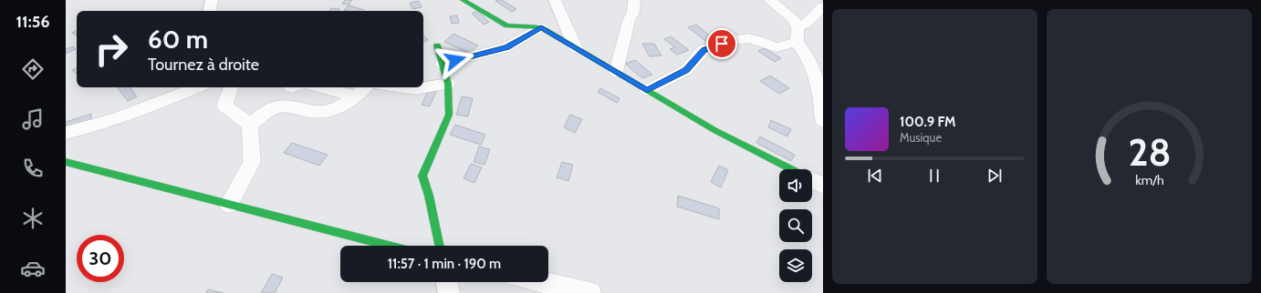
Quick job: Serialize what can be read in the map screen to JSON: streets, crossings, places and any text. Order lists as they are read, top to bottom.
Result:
{
  "page": {
    "tabs": "11:56",
    "turn": ["60 m", "Tournez à droite"],
    "song": ["100.9 FM", "Musique"],
    "limit": "30",
    "trip": "11:57 · 1 min · 190 m",
    "gauge": ["28", "km/h"]
  }
}
